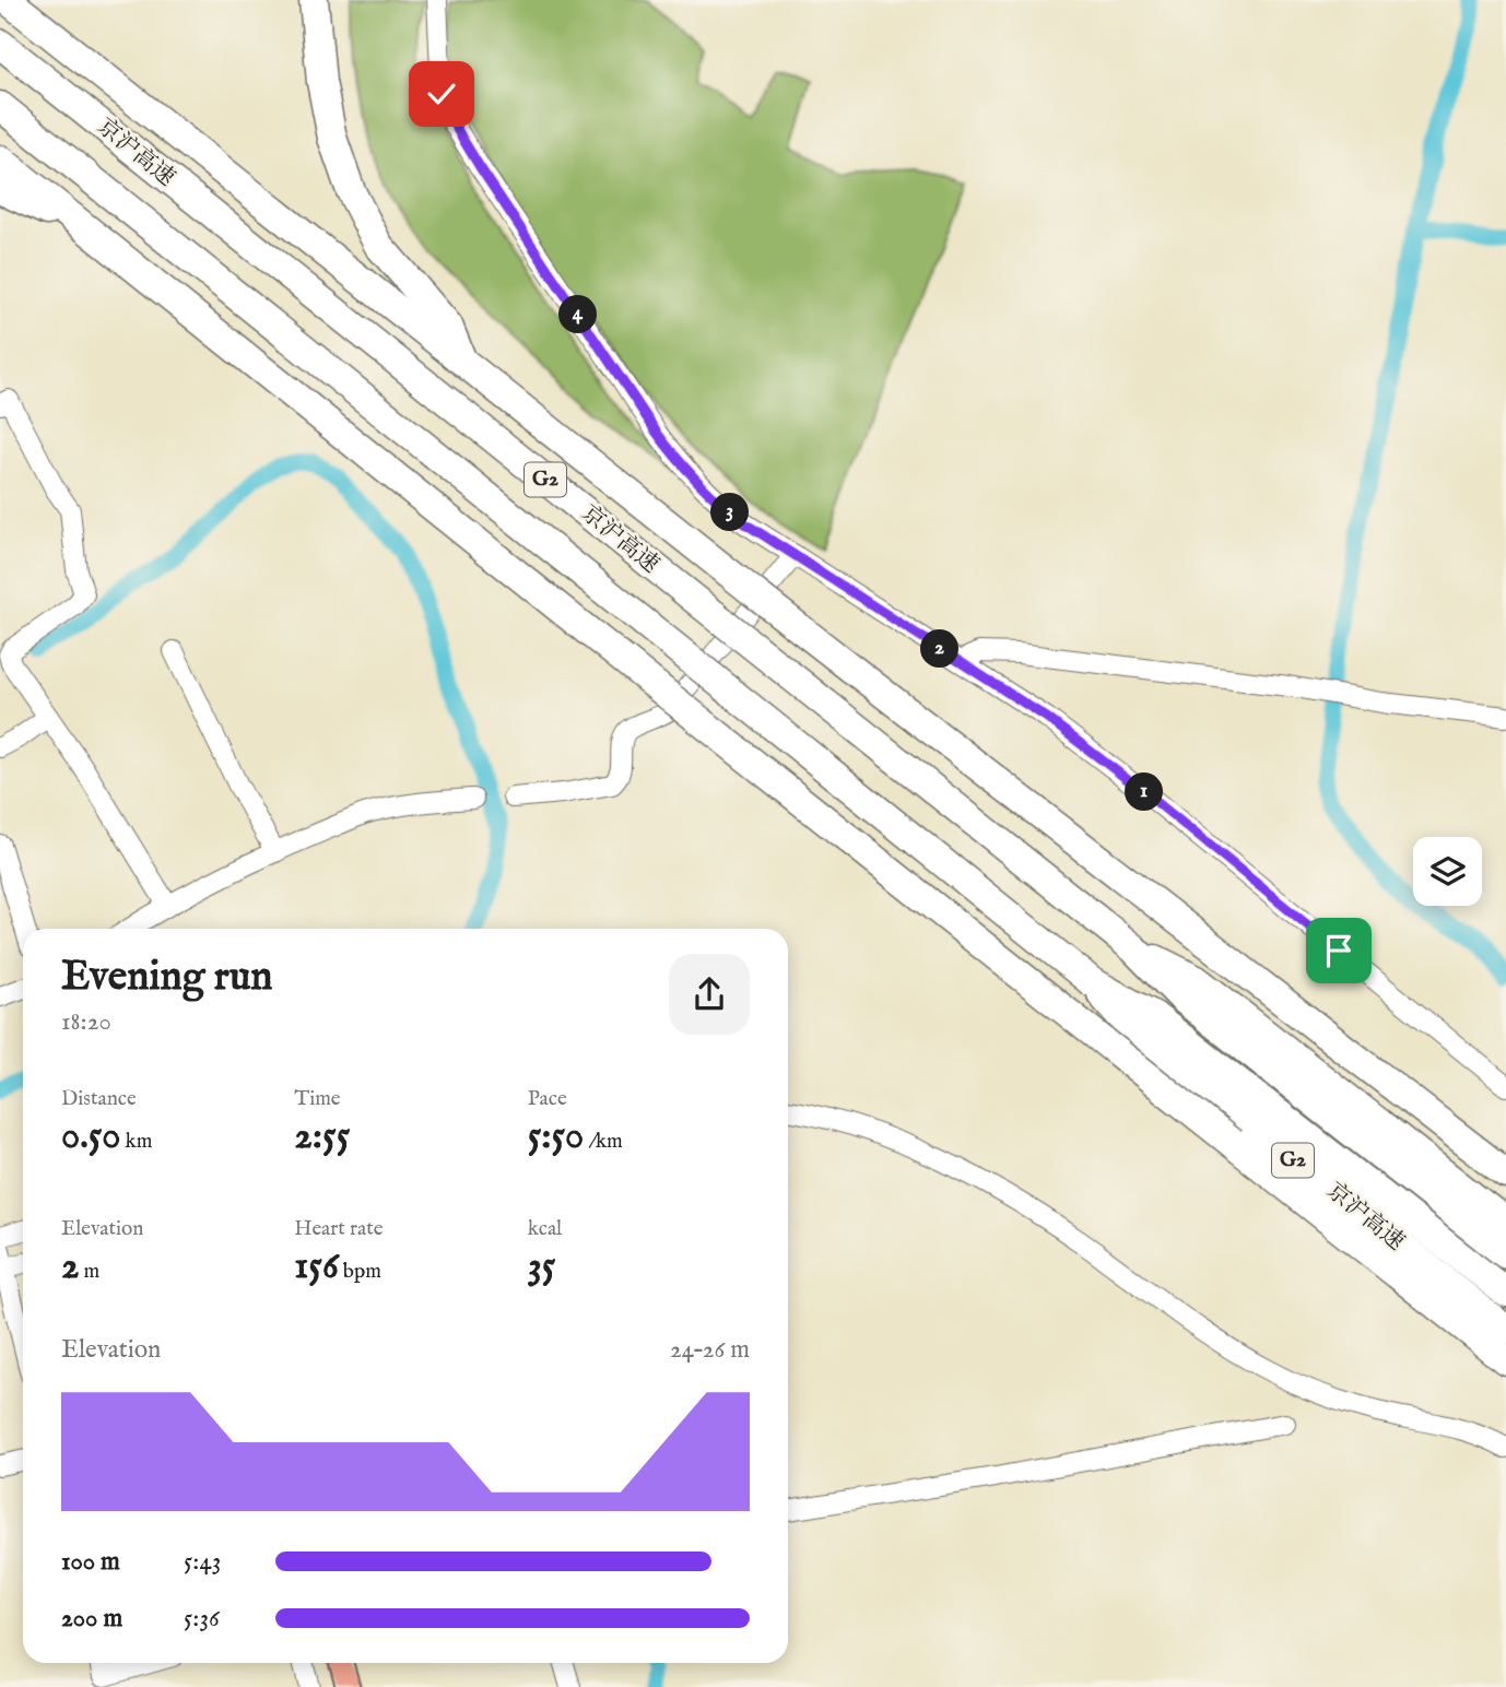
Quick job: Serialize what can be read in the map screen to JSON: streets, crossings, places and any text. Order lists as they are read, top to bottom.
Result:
{
  "streets": {
    "highway": ["京沪高速", "G2"]
  },
  "page": {
    "pins": [
      "4",
      "3",
      "2",
      "1"
    ],
    "heading": ["Evening run", "18:20"],
    "stats": [
      ["Distance", "0.50 km"],
      ["Time", "2:55"],
      ["Pace", "5:50 /km"],
      ["Elevation", "2 m"],
      ["Heart rate", "156 bpm"],
      ["kcal", "35"]
    ],
    "chart": ["Elevation", "24–26 m"],
    "list": [
      {
        "name": "100 m",
        "note": "5:43"
      },
      {
        "name": "200 m",
        "note": "5:36"
      }
    ]
  }
}
